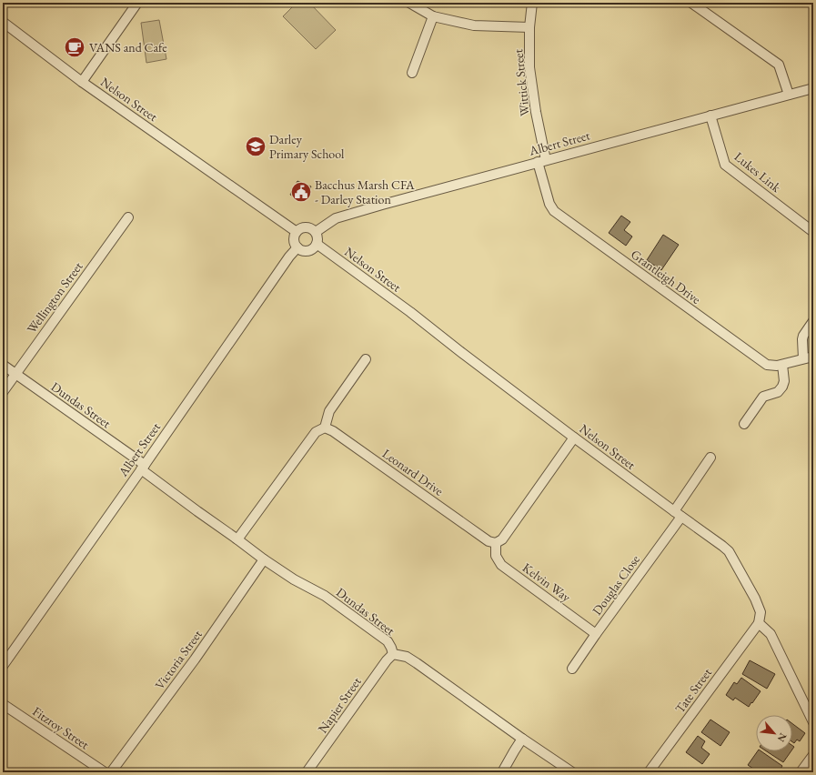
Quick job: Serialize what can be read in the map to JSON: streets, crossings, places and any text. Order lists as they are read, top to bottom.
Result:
{
  "streets": {
    "street": [
      "Wittick Street",
      "Nelson Street",
      "Albert Street",
      "Lukes Link",
      "Grantleigh Drive",
      "Wellington Street",
      "Dundas Street",
      "Leonard Drive",
      "Kelvin Way",
      "Douglas Close",
      "Victoria Street",
      "Tate Street",
      "Napier Street",
      "Fitzroy Street"
    ]
  },
  "crossings": [
    ["Wittick Street", "Albert Street"],
    ["Wittick Street", "Grantleigh Drive"],
    ["Nelson Street", "Albert Street"],
    ["Nelson Street", "Douglas Close"],
    ["Nelson Street", "Tate Street"],
    ["Albert Street", "Lukes Link"],
    ["Albert Street", "Grantleigh Drive"],
    ["Albert Street", "Dundas Street"],
    ["Wellington Street", "Dundas Street"],
    ["Dundas Street", "Victoria Street"],
    ["Dundas Street", "Napier Street"],
    ["Leonard Drive", "Kelvin Way"],
    ["Kelvin Way", "Douglas Close"]
  ],
  "places": {
    "cafe": ["VANS and Cafe"],
    "school or university": ["Darley Primary School"],
    "public building": ["Bacchus Marsh CFA - Darley Station"]
  },
  "north": "bottom right"
}
